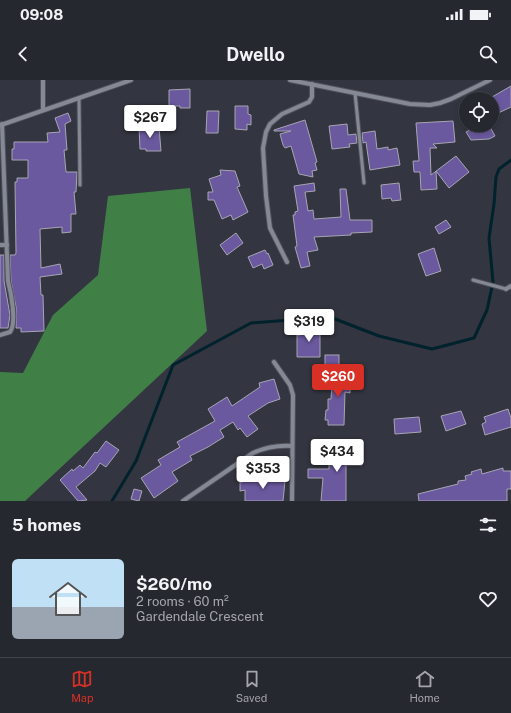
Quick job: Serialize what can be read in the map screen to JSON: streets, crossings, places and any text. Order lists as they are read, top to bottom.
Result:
{
  "page": {
    "status": "09:08",
    "header": "Dwello",
    "price": [
      "$267",
      "$319",
      "$260",
      "$434",
      "$353"
    ],
    "heading": "5 homes",
    "list": [
      {
        "name": "$260/mo",
        "note": "2 rooms · 60 m² · Gardendale Crescent"
      }
    ],
    "tabs": ["Map", "Saved", "Home"]
  }
}
